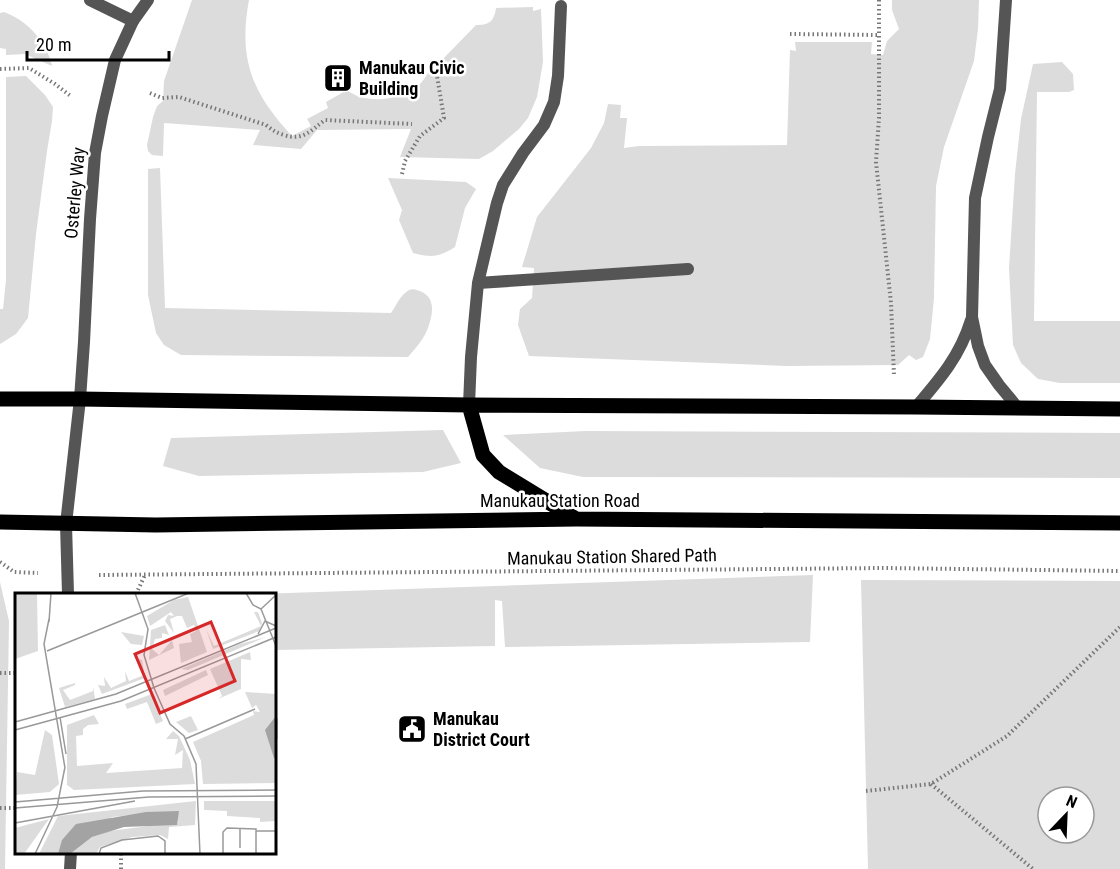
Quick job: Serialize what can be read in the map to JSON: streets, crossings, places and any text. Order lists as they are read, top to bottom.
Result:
{
  "streets": {
    "main road": ["Manukau Station Road"],
    "street": ["Osterley Way"],
    "path": ["Manukau Station Shared Path"]
  },
  "crossings": [
    ["Osterley Way", "Manukau Station Road"]
  ],
  "places": {
    "building": ["Manukau Civic Building"],
    "public building": ["Manukau District Court"]
  },
  "scale_bar": "20 m",
  "north": "top right"
}
